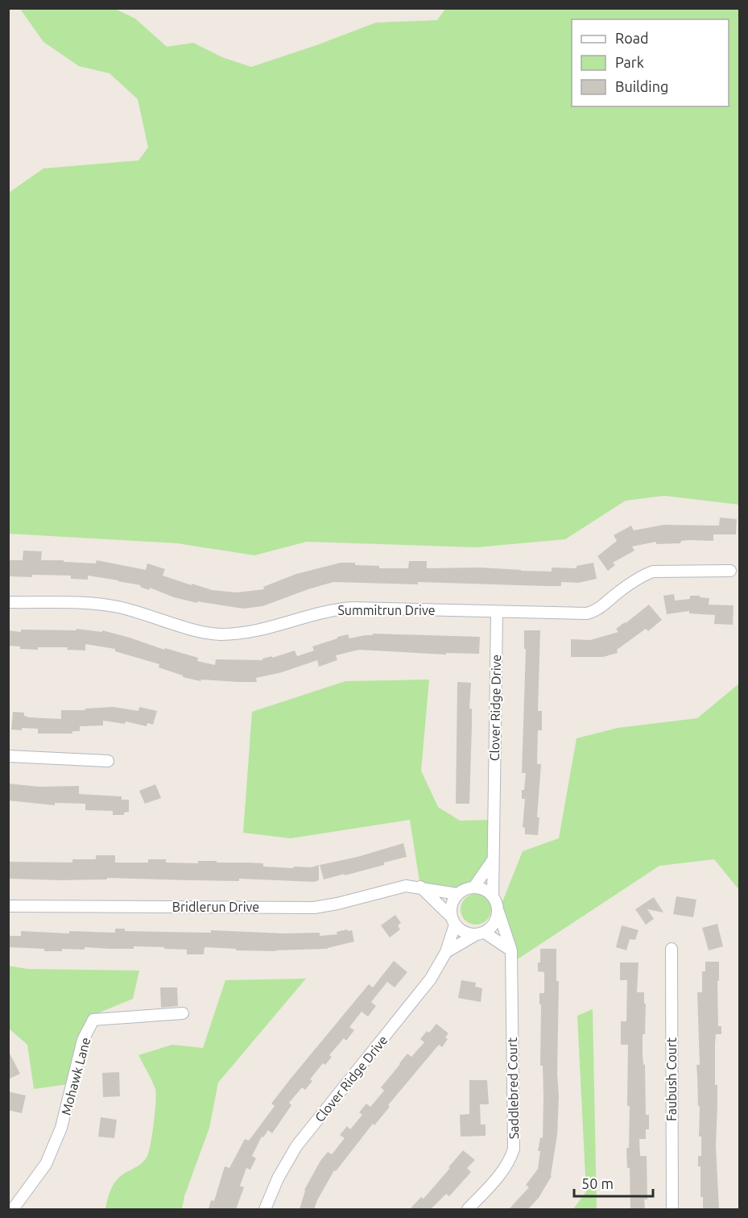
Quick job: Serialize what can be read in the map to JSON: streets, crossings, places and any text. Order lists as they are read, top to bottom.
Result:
{
  "streets": {
    "street": [
      "Summitrun Drive",
      "Clover Ridge Drive",
      "Bridlerun Drive",
      "Mohawk Lane",
      "Faubush Court",
      "Saddlebred Court"
    ]
  },
  "crossings": [
    ["Summitrun Drive", "Clover Ridge Drive"],
    ["Clover Ridge Drive", "Bridlerun Drive"],
    ["Clover Ridge Drive", "Saddlebred Court"],
    ["Bridlerun Drive", "Saddlebred Court"]
  ],
  "legend": ["Road", "Park", "Building"],
  "scale_bar": "50 m"
}
